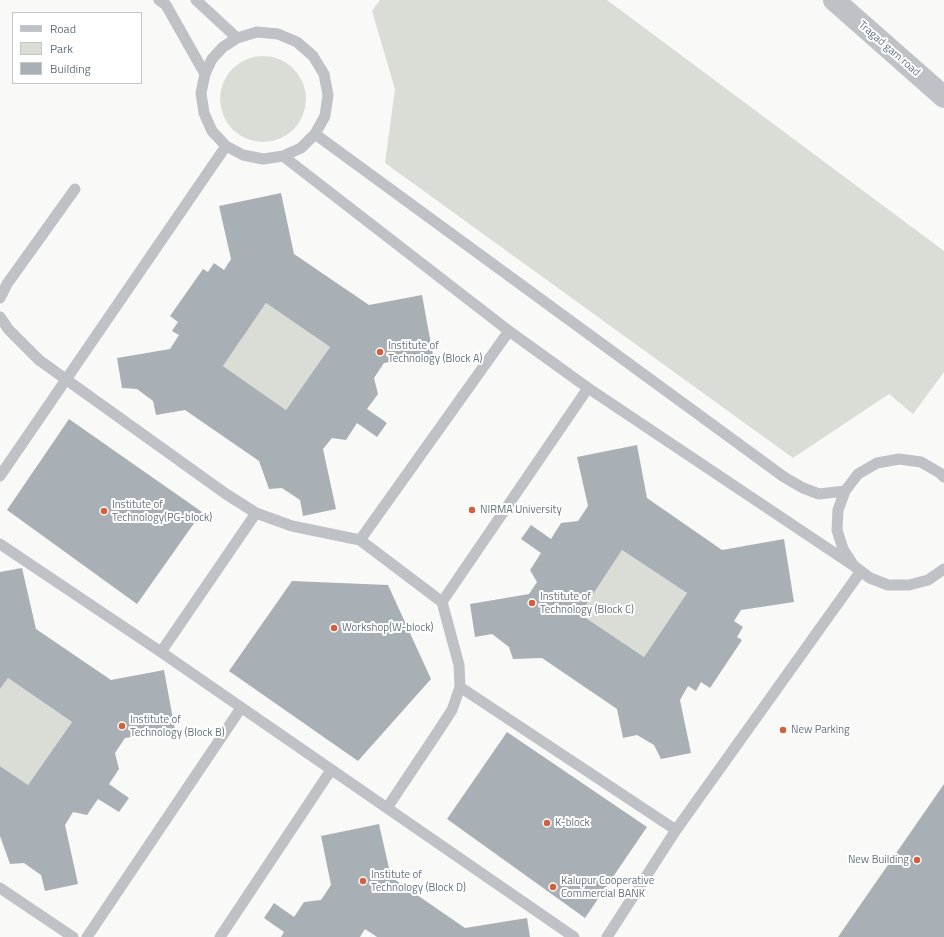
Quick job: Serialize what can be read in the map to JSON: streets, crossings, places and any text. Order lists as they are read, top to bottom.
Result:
{
  "streets": {
    "street": ["Tragad gam road"]
  },
  "places": [
    "Institute of Technology (Block A)",
    "NIRMA University",
    "Institute of Technology(PG-block)",
    "Institute of Technology (Block C)",
    "Workshop(W-block)",
    "Institute of Technology (Block B)",
    "New Parking",
    "K-block",
    "New Building",
    "Institute of Technology (Block D)",
    "Kalupur Cooperative Commercial BANK"
  ],
  "legend": ["Road", "Park", "Building"]
}
